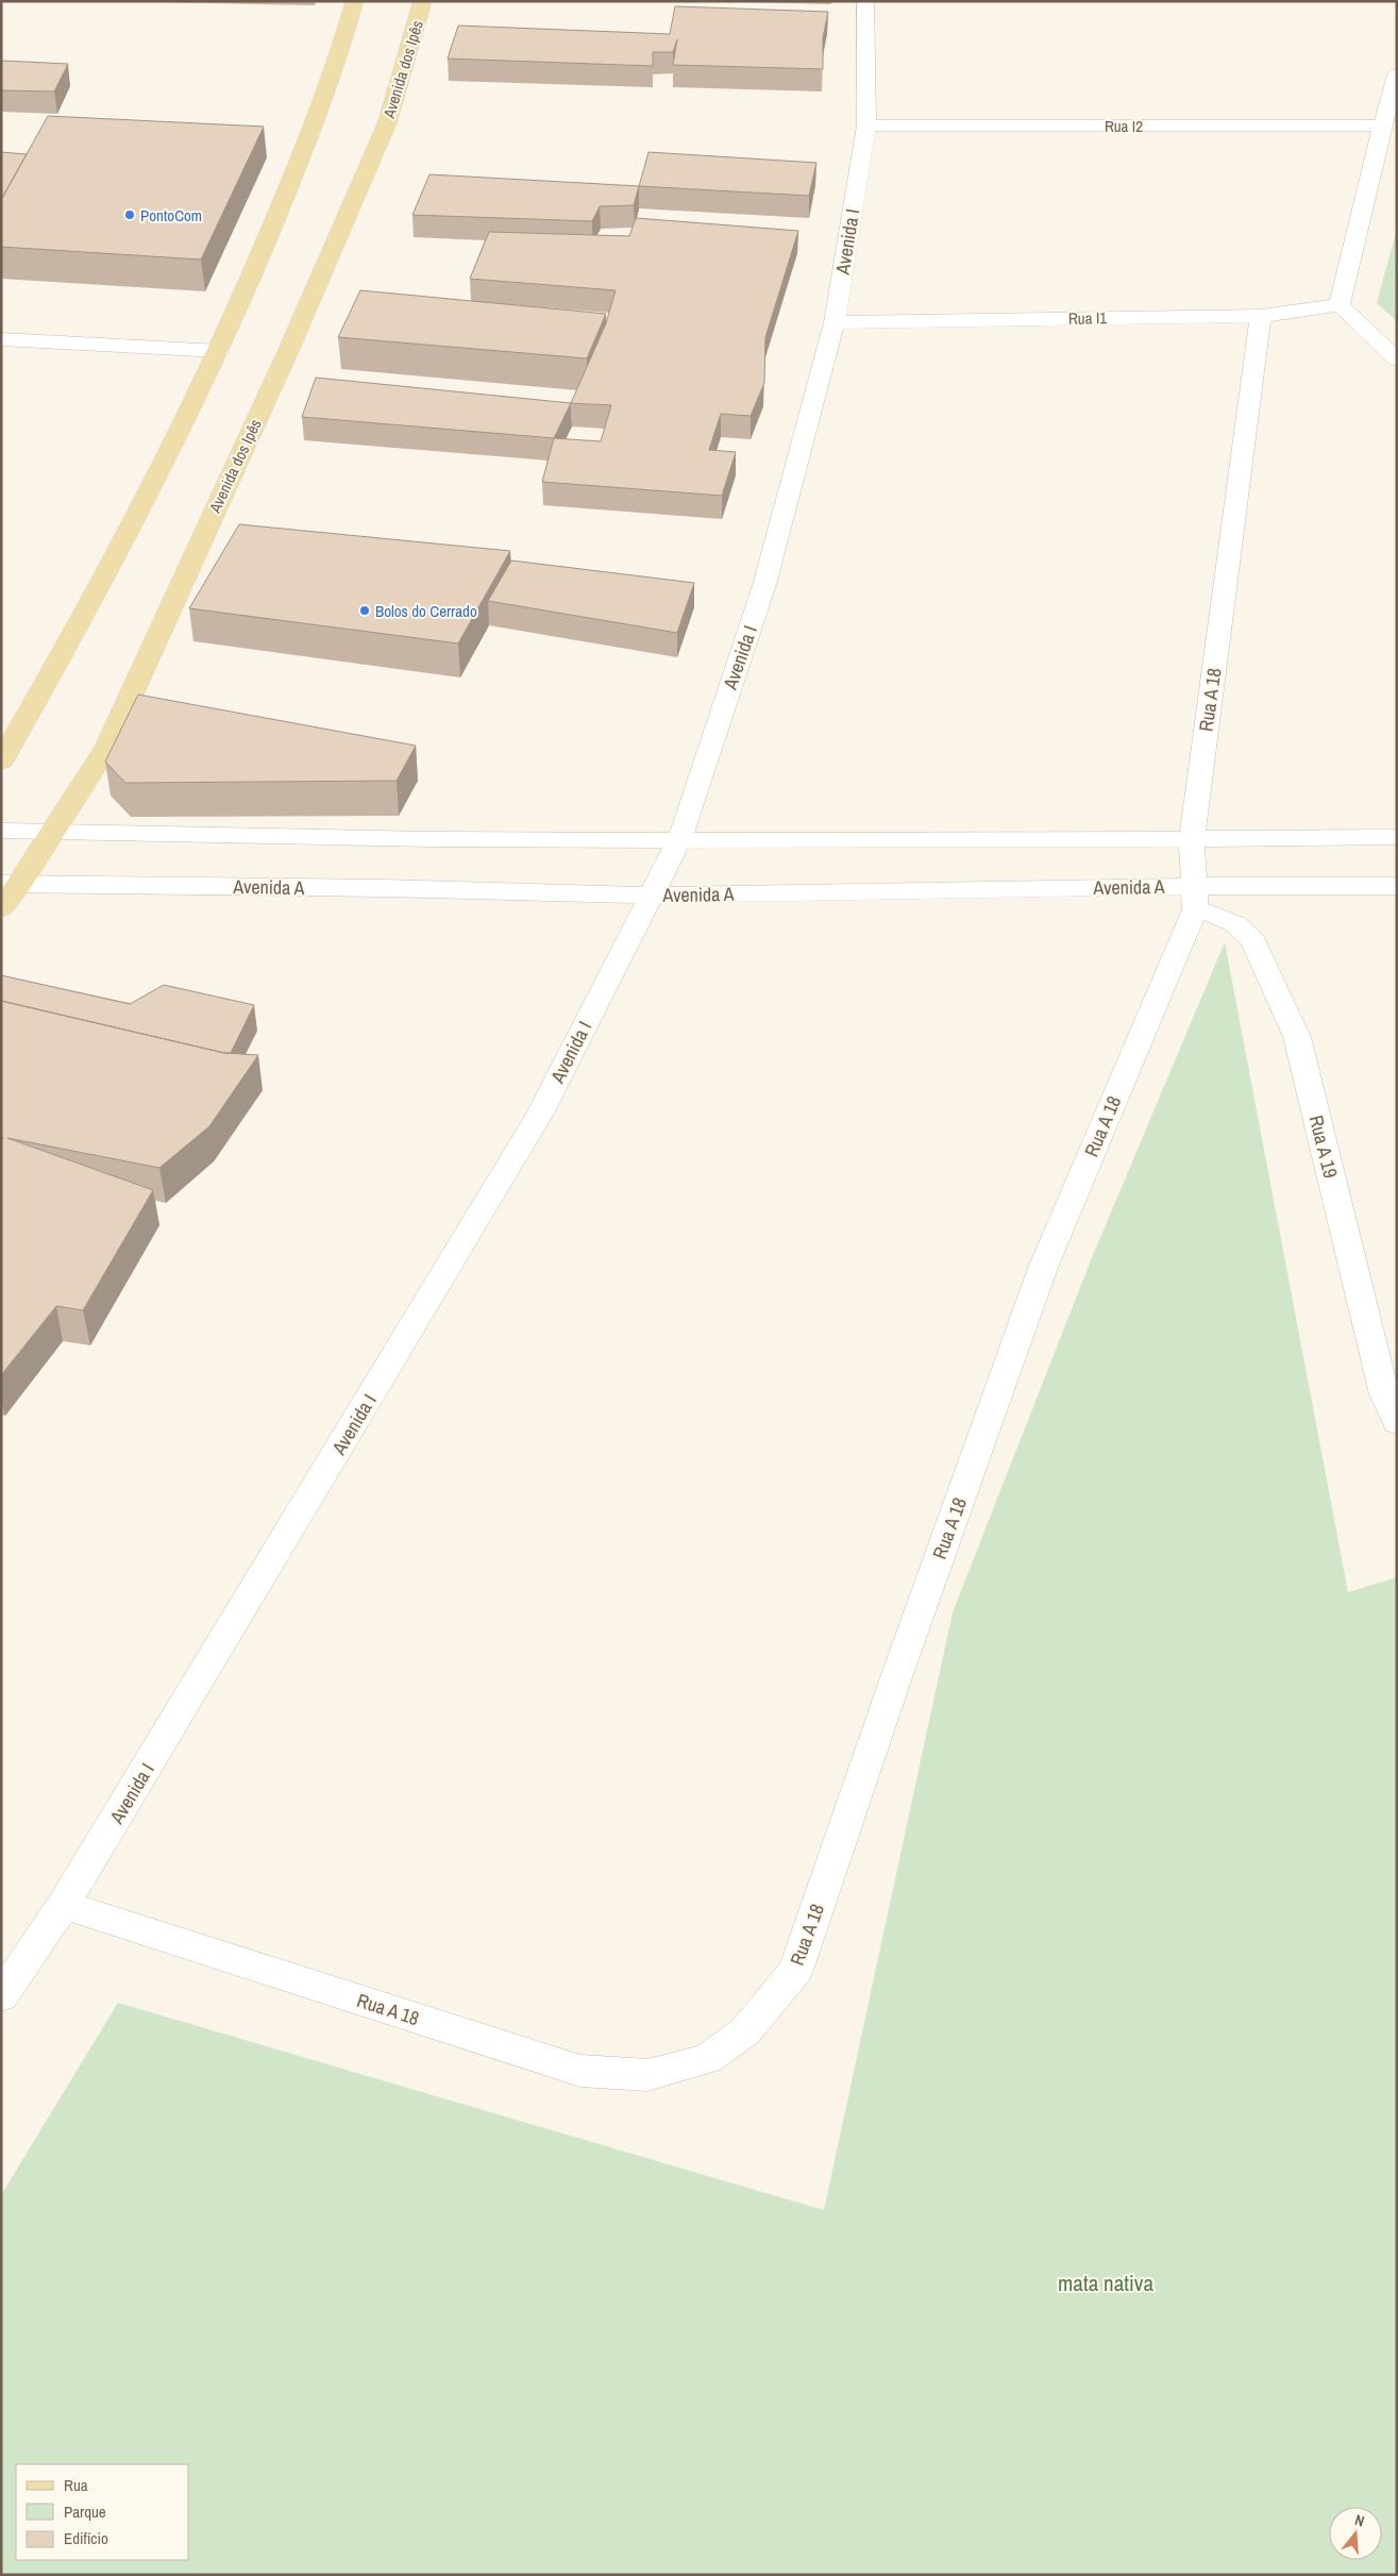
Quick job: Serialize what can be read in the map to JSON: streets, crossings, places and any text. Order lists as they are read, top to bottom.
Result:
{
  "streets": {
    "main road": ["Avenida dos Ipês"],
    "street": [
      "Rua I2",
      "Avenida I",
      "Rua I1",
      "Rua A 18",
      "Avenida A",
      "Rua A 19"
    ]
  },
  "crossings": [
    ["Avenida dos Ipês", "Avenida A"],
    ["Rua I2", "Avenida I"],
    ["Avenida I", "Rua I1"],
    ["Avenida I", "Rua A 18"],
    ["Avenida I", "Avenida A"],
    ["Rua I1", "Rua A 18"],
    ["Rua A 18", "Avenida A"],
    ["Rua A 18", "Rua A 19"],
    ["Avenida A", "Rua A 19"]
  ],
  "parks": ["mata nativa"],
  "places": ["PontoCom", "Bolos do Cerrado"],
  "legend": ["Rua", "Parque", "Edifício"],
  "north": "top"
}
